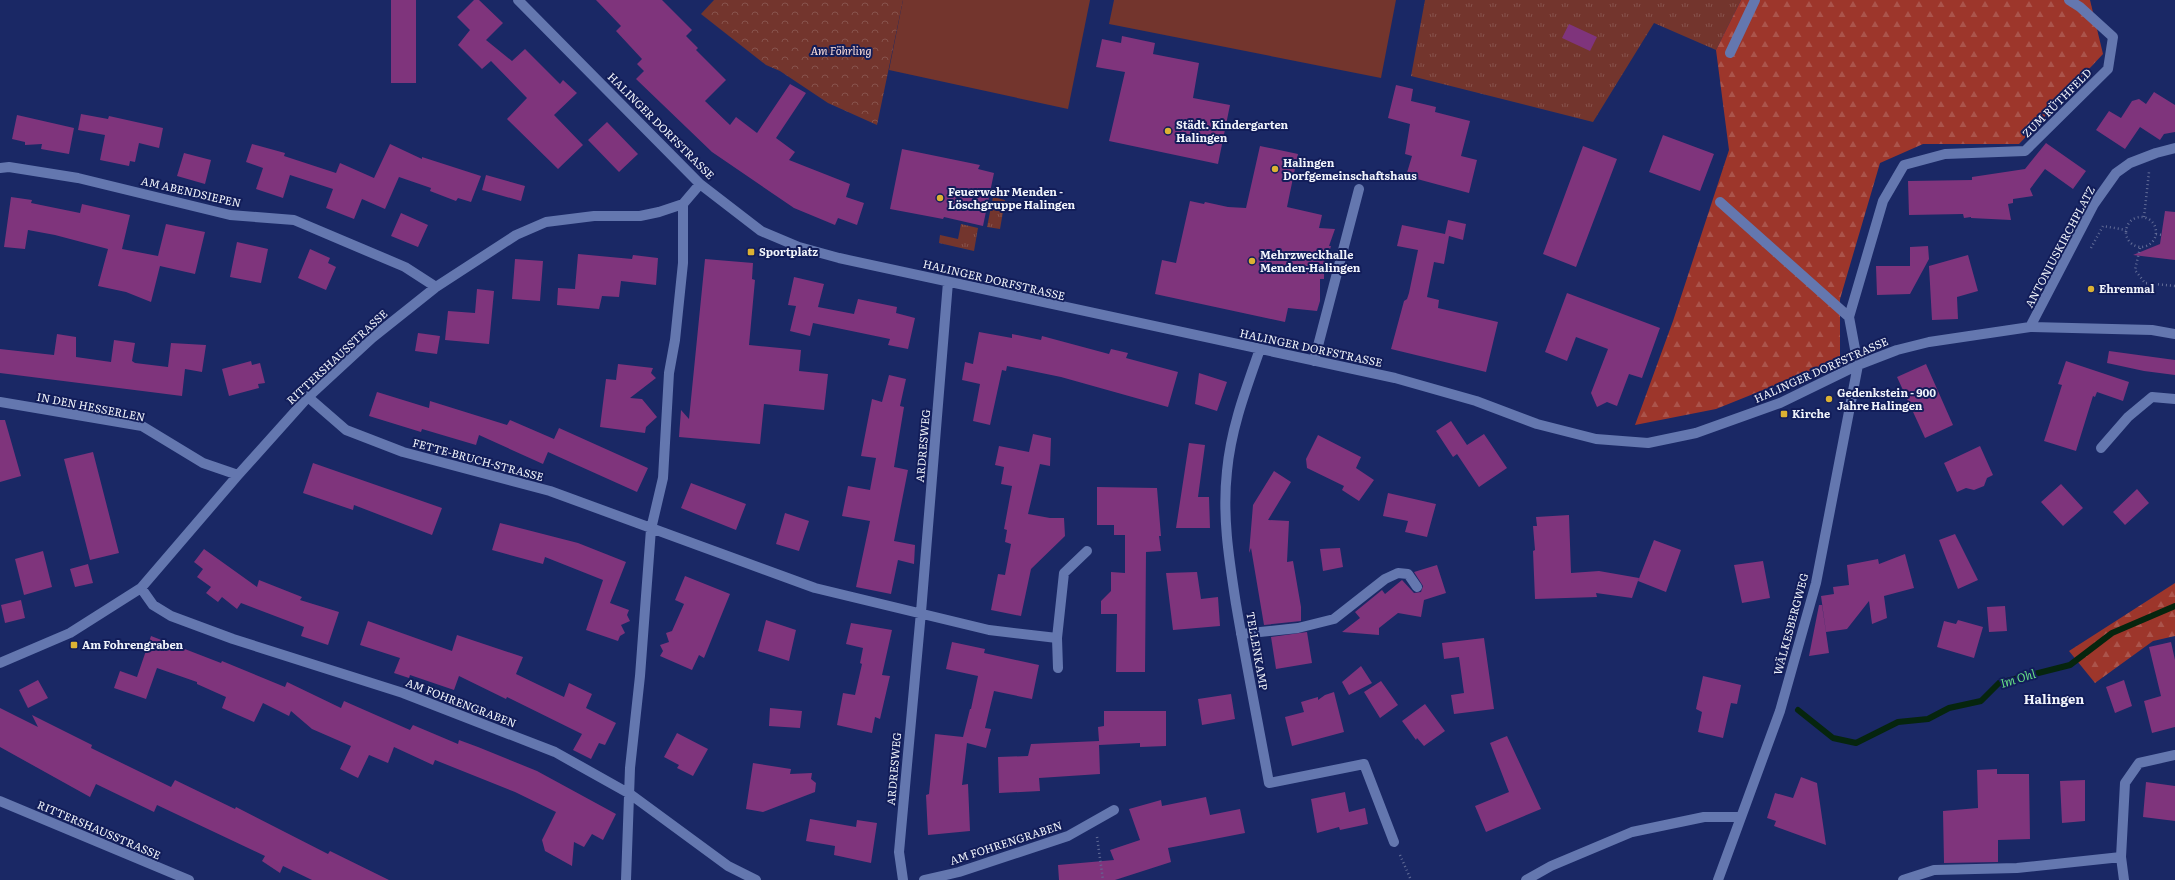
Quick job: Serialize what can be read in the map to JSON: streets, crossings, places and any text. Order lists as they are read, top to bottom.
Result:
{
  "streets": {
    "street": [
      "ZUM RÜTHFELD",
      "HALINGER DORFSTRASSE",
      "AM ABENDSIEPEN",
      "ANTONIUSKIRCHPLATZ",
      "RITTERSHAUSSTRASSE",
      "IN DEN HESSERLEN",
      "ARDRESWEG",
      "FETTE-BRUCH-STRASSE",
      "WÄLKESBERGWEG",
      "TELLENKAMP",
      "AM FOHRENGRABEN"
    ]
  },
  "crossings": [
    ["ZUM RÜTHFELD", "HALINGER DORFSTRASSE"],
    ["ZUM RÜTHFELD", "WÄLKESBERGWEG"],
    ["HALINGER DORFSTRASSE", "ANTONIUSKIRCHPLATZ"],
    ["HALINGER DORFSTRASSE", "ARDRESWEG"],
    ["HALINGER DORFSTRASSE", "WÄLKESBERGWEG"],
    ["HALINGER DORFSTRASSE", "TELLENKAMP"],
    ["AM ABENDSIEPEN", "RITTERSHAUSSTRASSE"],
    ["RITTERSHAUSSTRASSE", "IN DEN HESSERLEN"],
    ["RITTERSHAUSSTRASSE", "FETTE-BRUCH-STRASSE"],
    ["RITTERSHAUSSTRASSE", "AM FOHRENGRABEN"],
    ["ARDRESWEG", "FETTE-BRUCH-STRASSE"]
  ],
  "districts": ["Halingen"],
  "water": ["Im Ohl"],
  "parks": ["Am Föhrling"],
  "places": {
    "other": [
      "Städt. Kindergarten Halingen",
      "Halingen Dorfgemeinschaftshaus",
      "Feuerwehr Menden - Löschgruppe Halingen",
      "Mehrzweckhalle Menden-Halingen",
      "Ehrenmal",
      "Gedenkstein - 900 Jahre Halingen"
    ],
    "transit": ["Sportplatz", "Kirche", "Am Fohrengraben"]
  }
}
